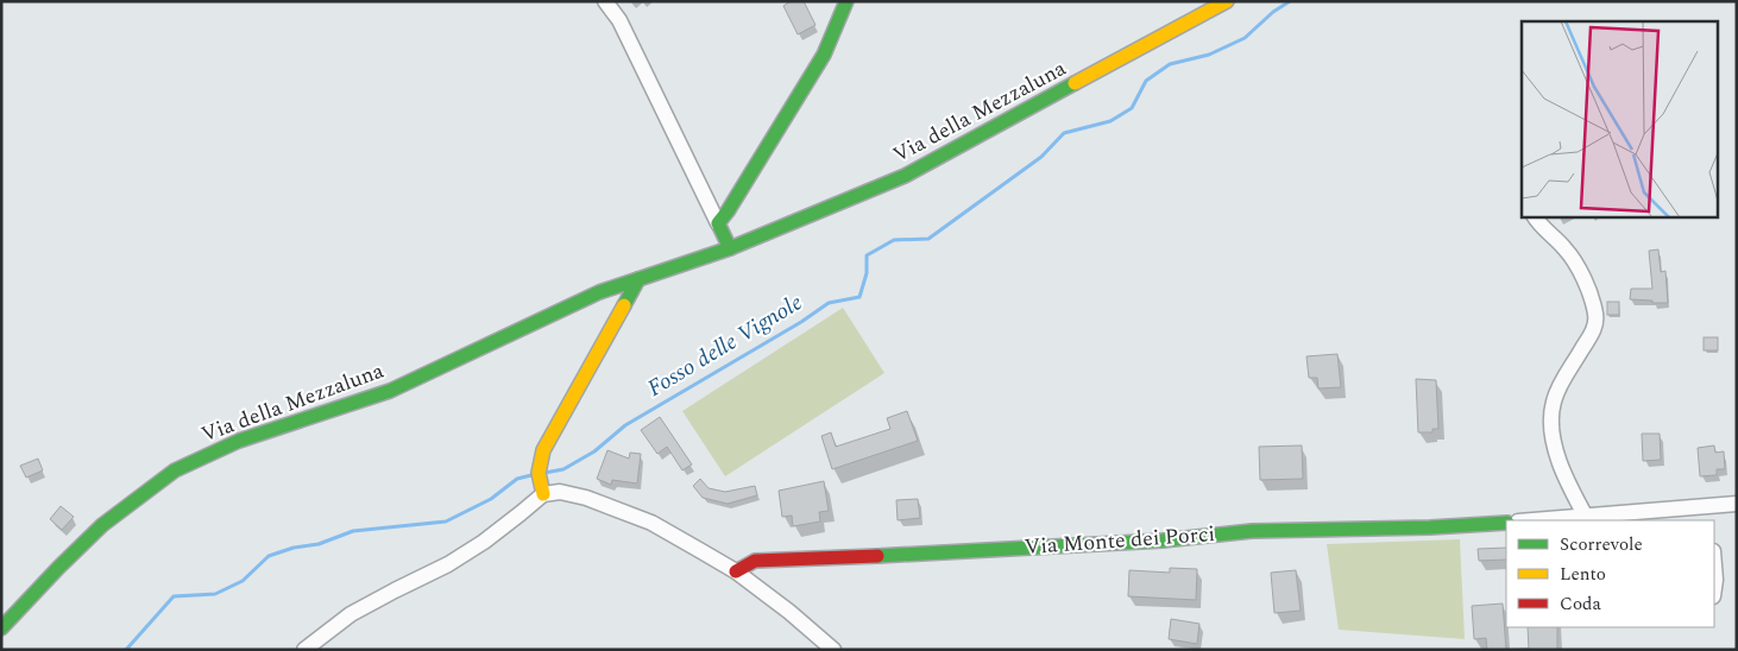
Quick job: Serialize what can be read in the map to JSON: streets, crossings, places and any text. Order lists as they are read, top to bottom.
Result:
{
  "streets": {
    "street": ["Via della Mezzaluna", "Via Monte dei Porci"]
  },
  "water": ["Fosso delle Vignole"],
  "legend": ["Scorrevole", "Lento", "Coda"]
}
